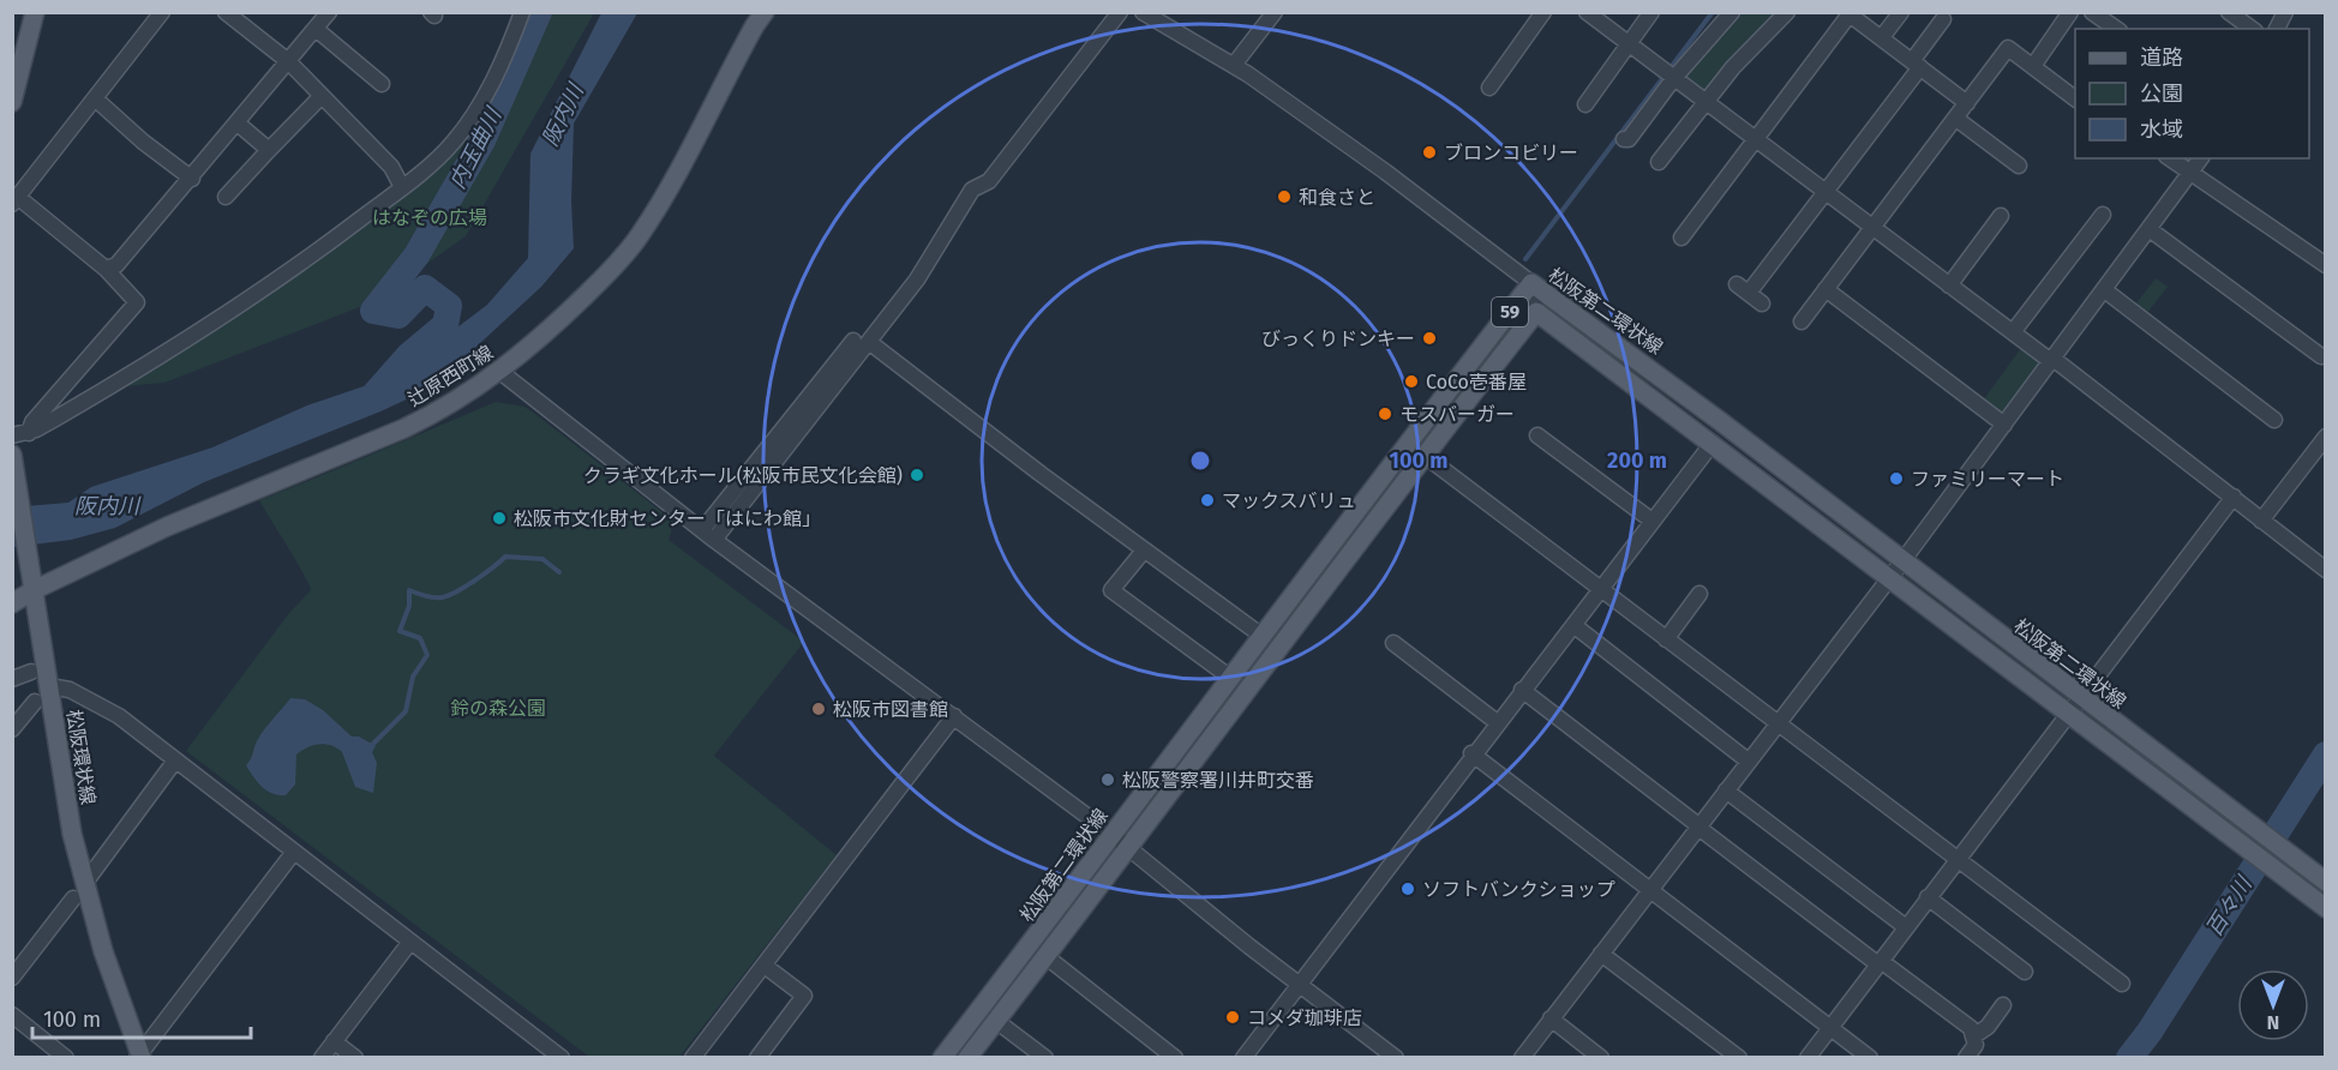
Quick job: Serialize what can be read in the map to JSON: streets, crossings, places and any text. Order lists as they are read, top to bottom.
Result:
{
  "streets": {
    "main road": [
      "松阪第二環状線",
      "59",
      "辻原西町線",
      "松阪環状線"
    ]
  },
  "crossings": [
    ["辻原西町線", "松阪環状線"]
  ],
  "water": ["阪内川", "内玉曲川", "百々川"],
  "parks": ["はなぞの広場", "鈴の森公園"],
  "places": [
    "ブロンコビリー",
    "和食さと",
    "びっくりドンキー",
    "CoCo壱番屋",
    "モスバーガー",
    "クラギ文化ホール(松阪市民文化会館)",
    "ファミリーマート",
    "マックスバリュ",
    "松阪市文化財センター「はにわ館」",
    "松阪市図書館",
    "松阪警察署川井町交番",
    "ソフトバンクショップ",
    "コメダ珈琲店"
  ],
  "legend": ["道路", "公園", "水域"],
  "scale_bar": "100 m",
  "north": "bottom",
  "rings": ["100 m", "200 m"]
}
